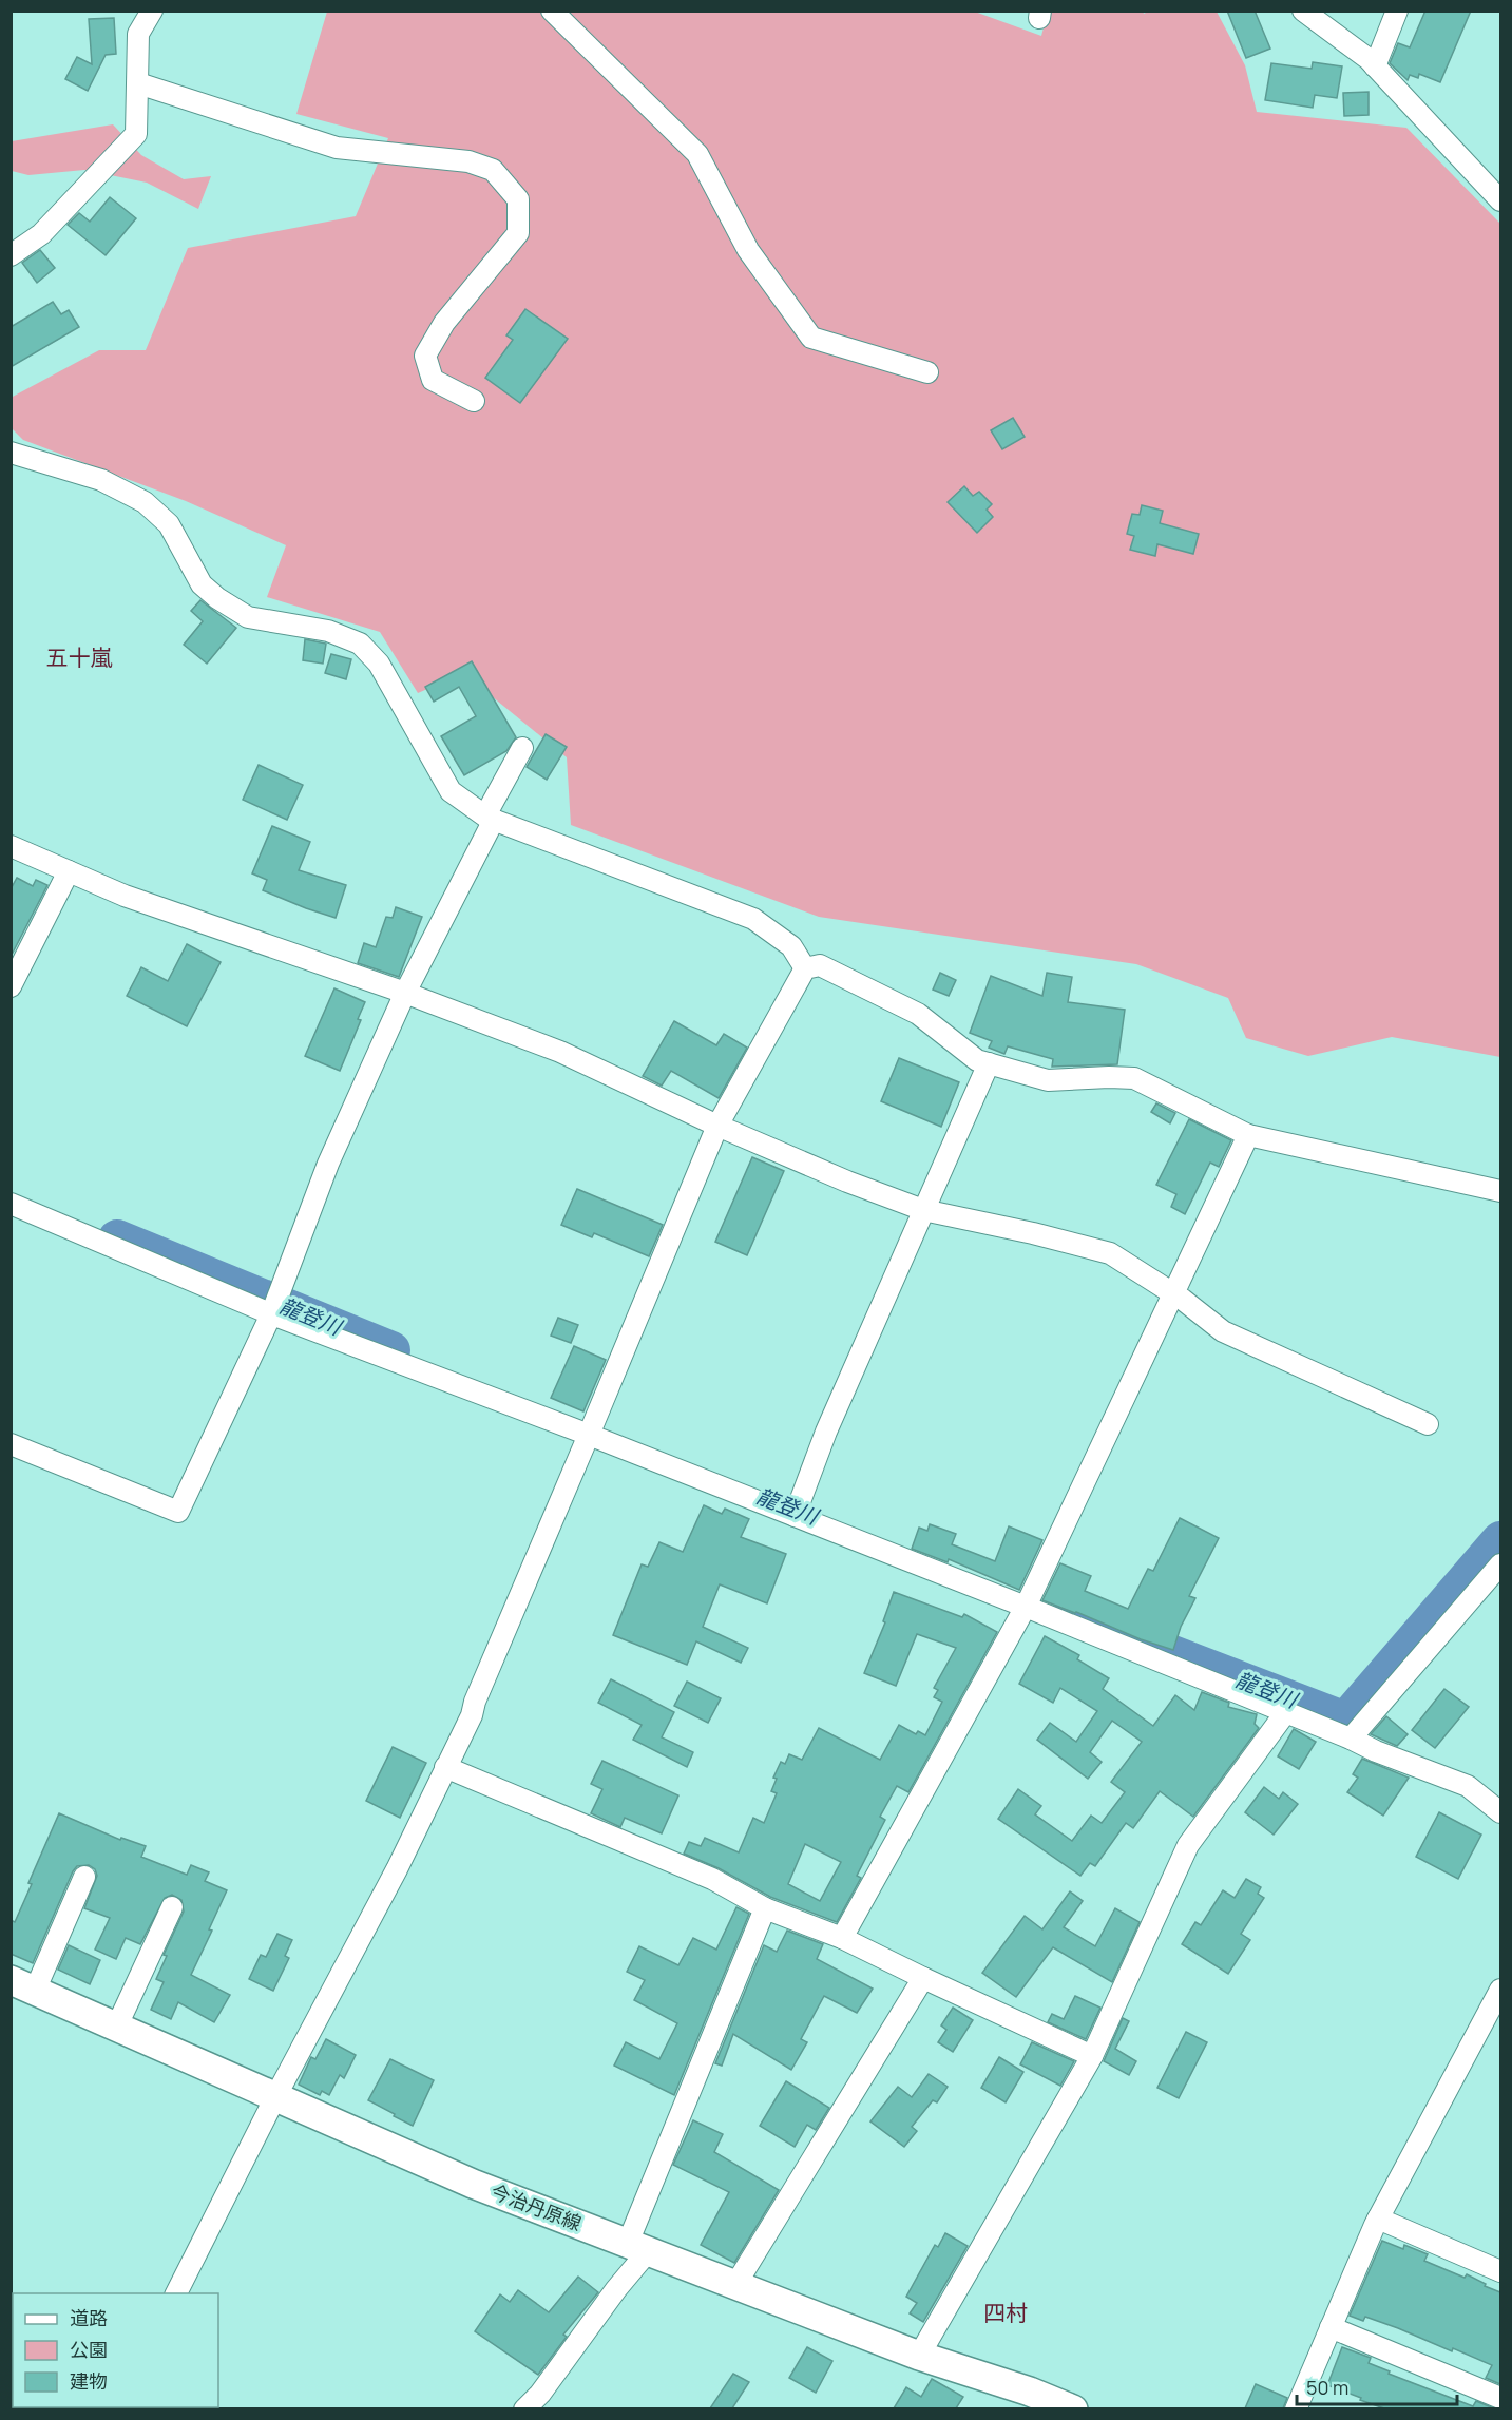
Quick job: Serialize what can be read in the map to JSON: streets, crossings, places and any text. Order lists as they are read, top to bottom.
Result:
{
  "streets": {
    "main road": ["今治丹原線"]
  },
  "districts": ["五十嵐", "四村"],
  "water": ["龍登川"],
  "legend": ["道路", "公園", "建物"],
  "scale_bar": "50 m"
}
